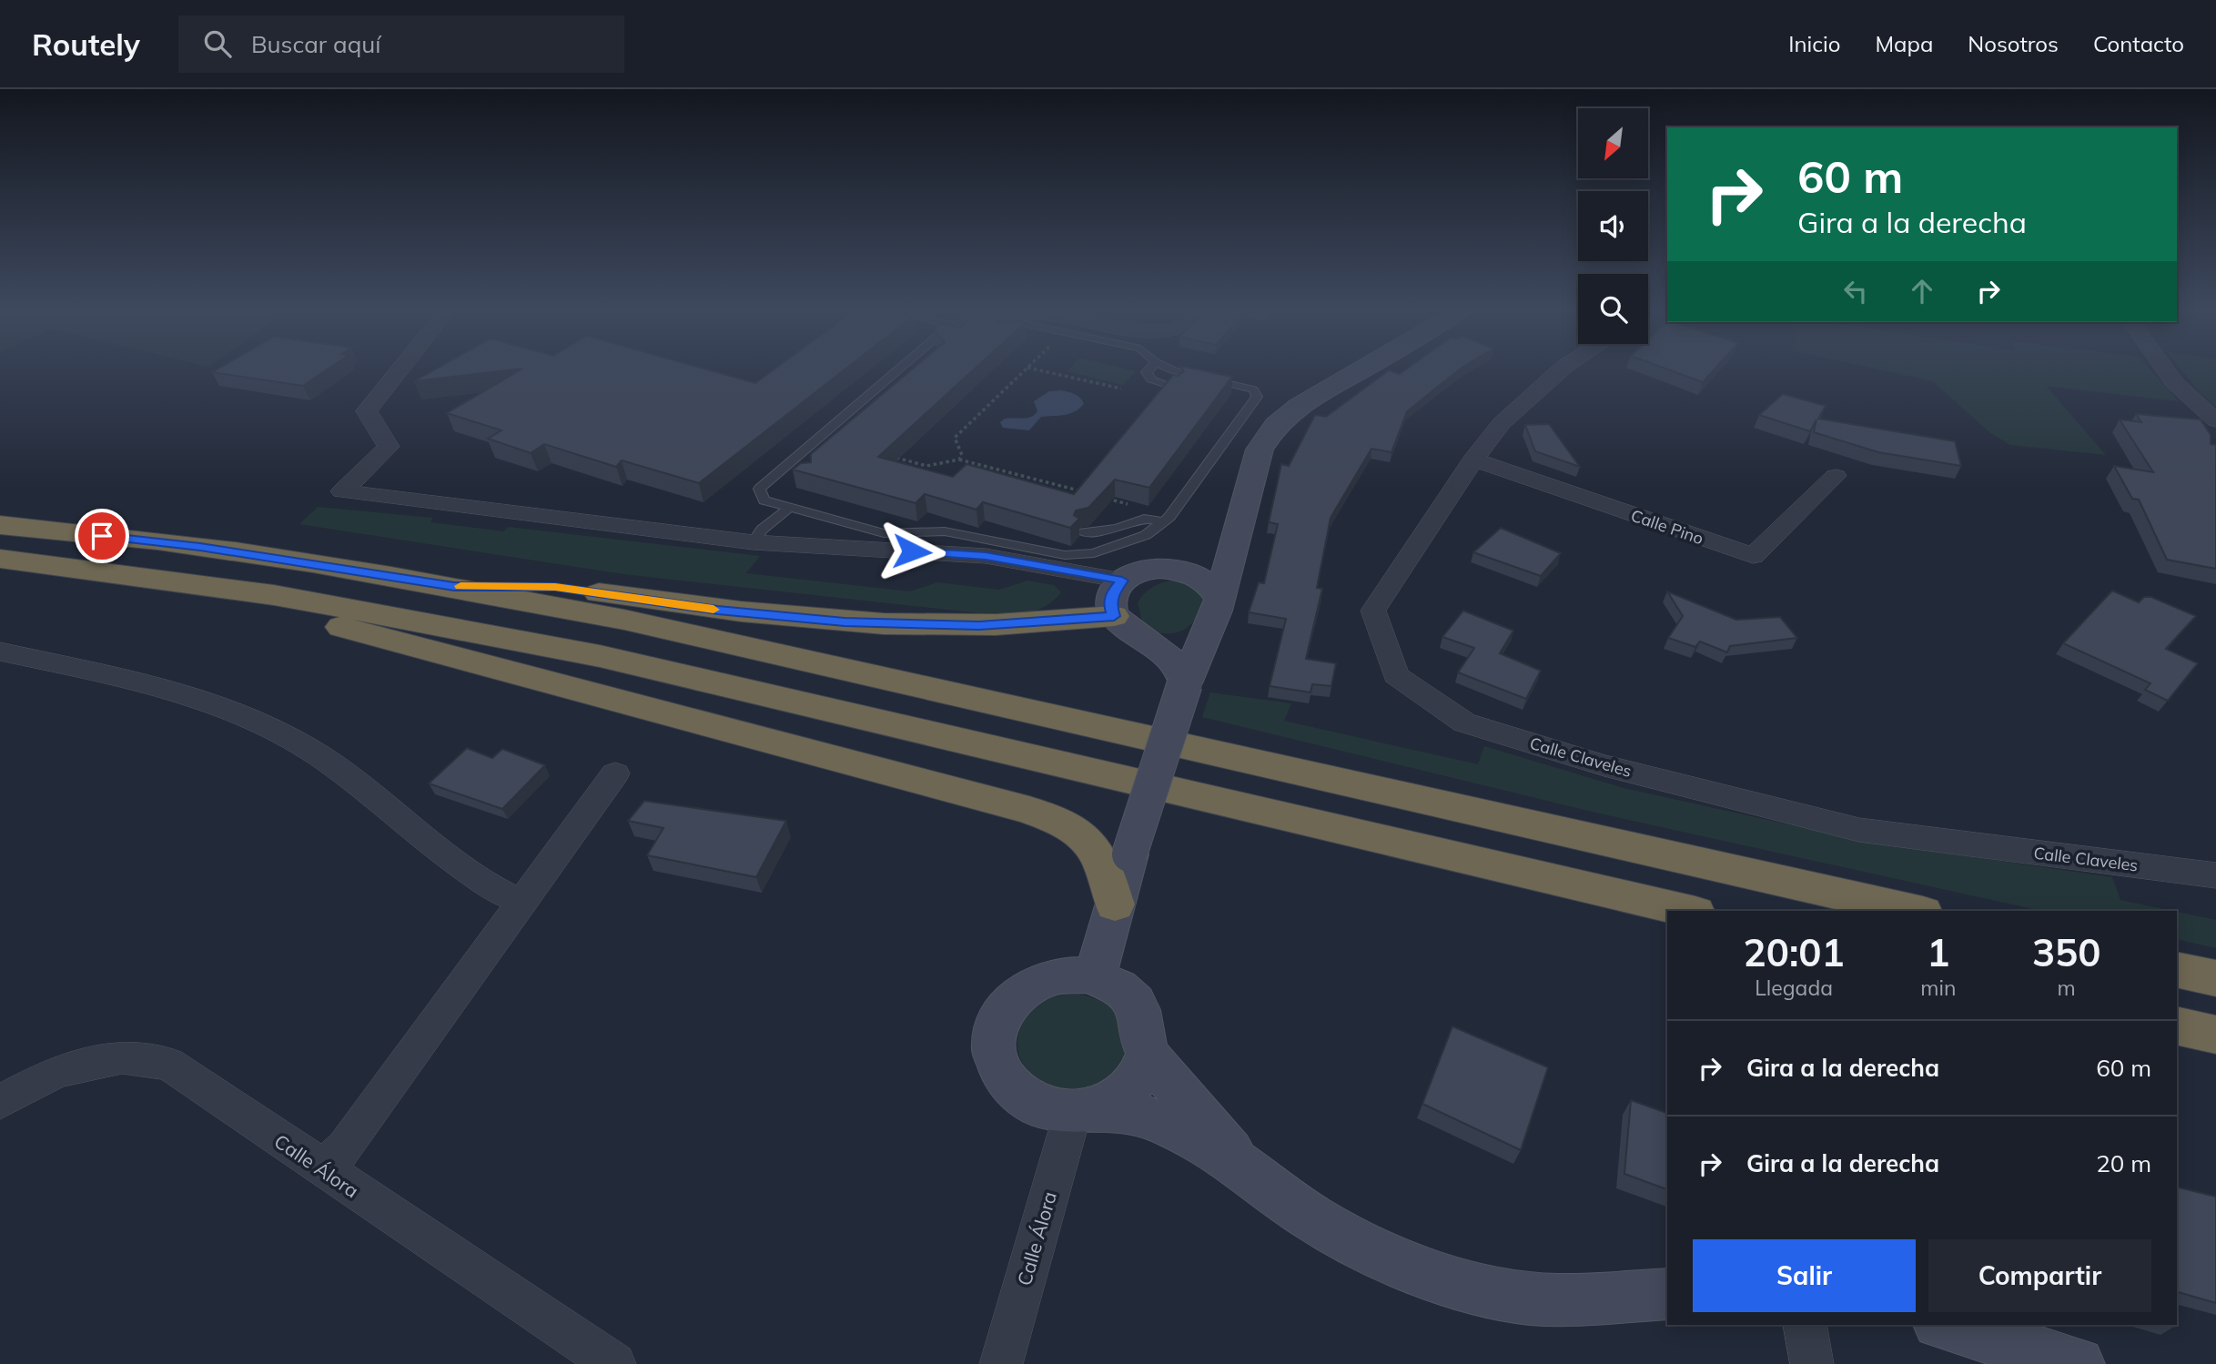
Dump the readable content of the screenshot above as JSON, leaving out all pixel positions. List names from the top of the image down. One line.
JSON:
{"streets":{"street":["Calle Pino","Calle Claveles","Calle Álora"]},"crossings":[["Calle Pino","Calle Claveles"]],"north":"bottom left","page":{"header":"Routely","search":"Buscar aquí","nav":["Inicio","Mapa","Nosotros","Contacto"],"turn":["60 m","Gira a la derecha"],"eta":["20:01","Llegada","1","min","350","m"],"list":[{"name":"Gira a la derecha","value":"60 m"},{"name":"Gira a la derecha","value":"20 m"}],"buttons":["Salir","Compartir"]}}
